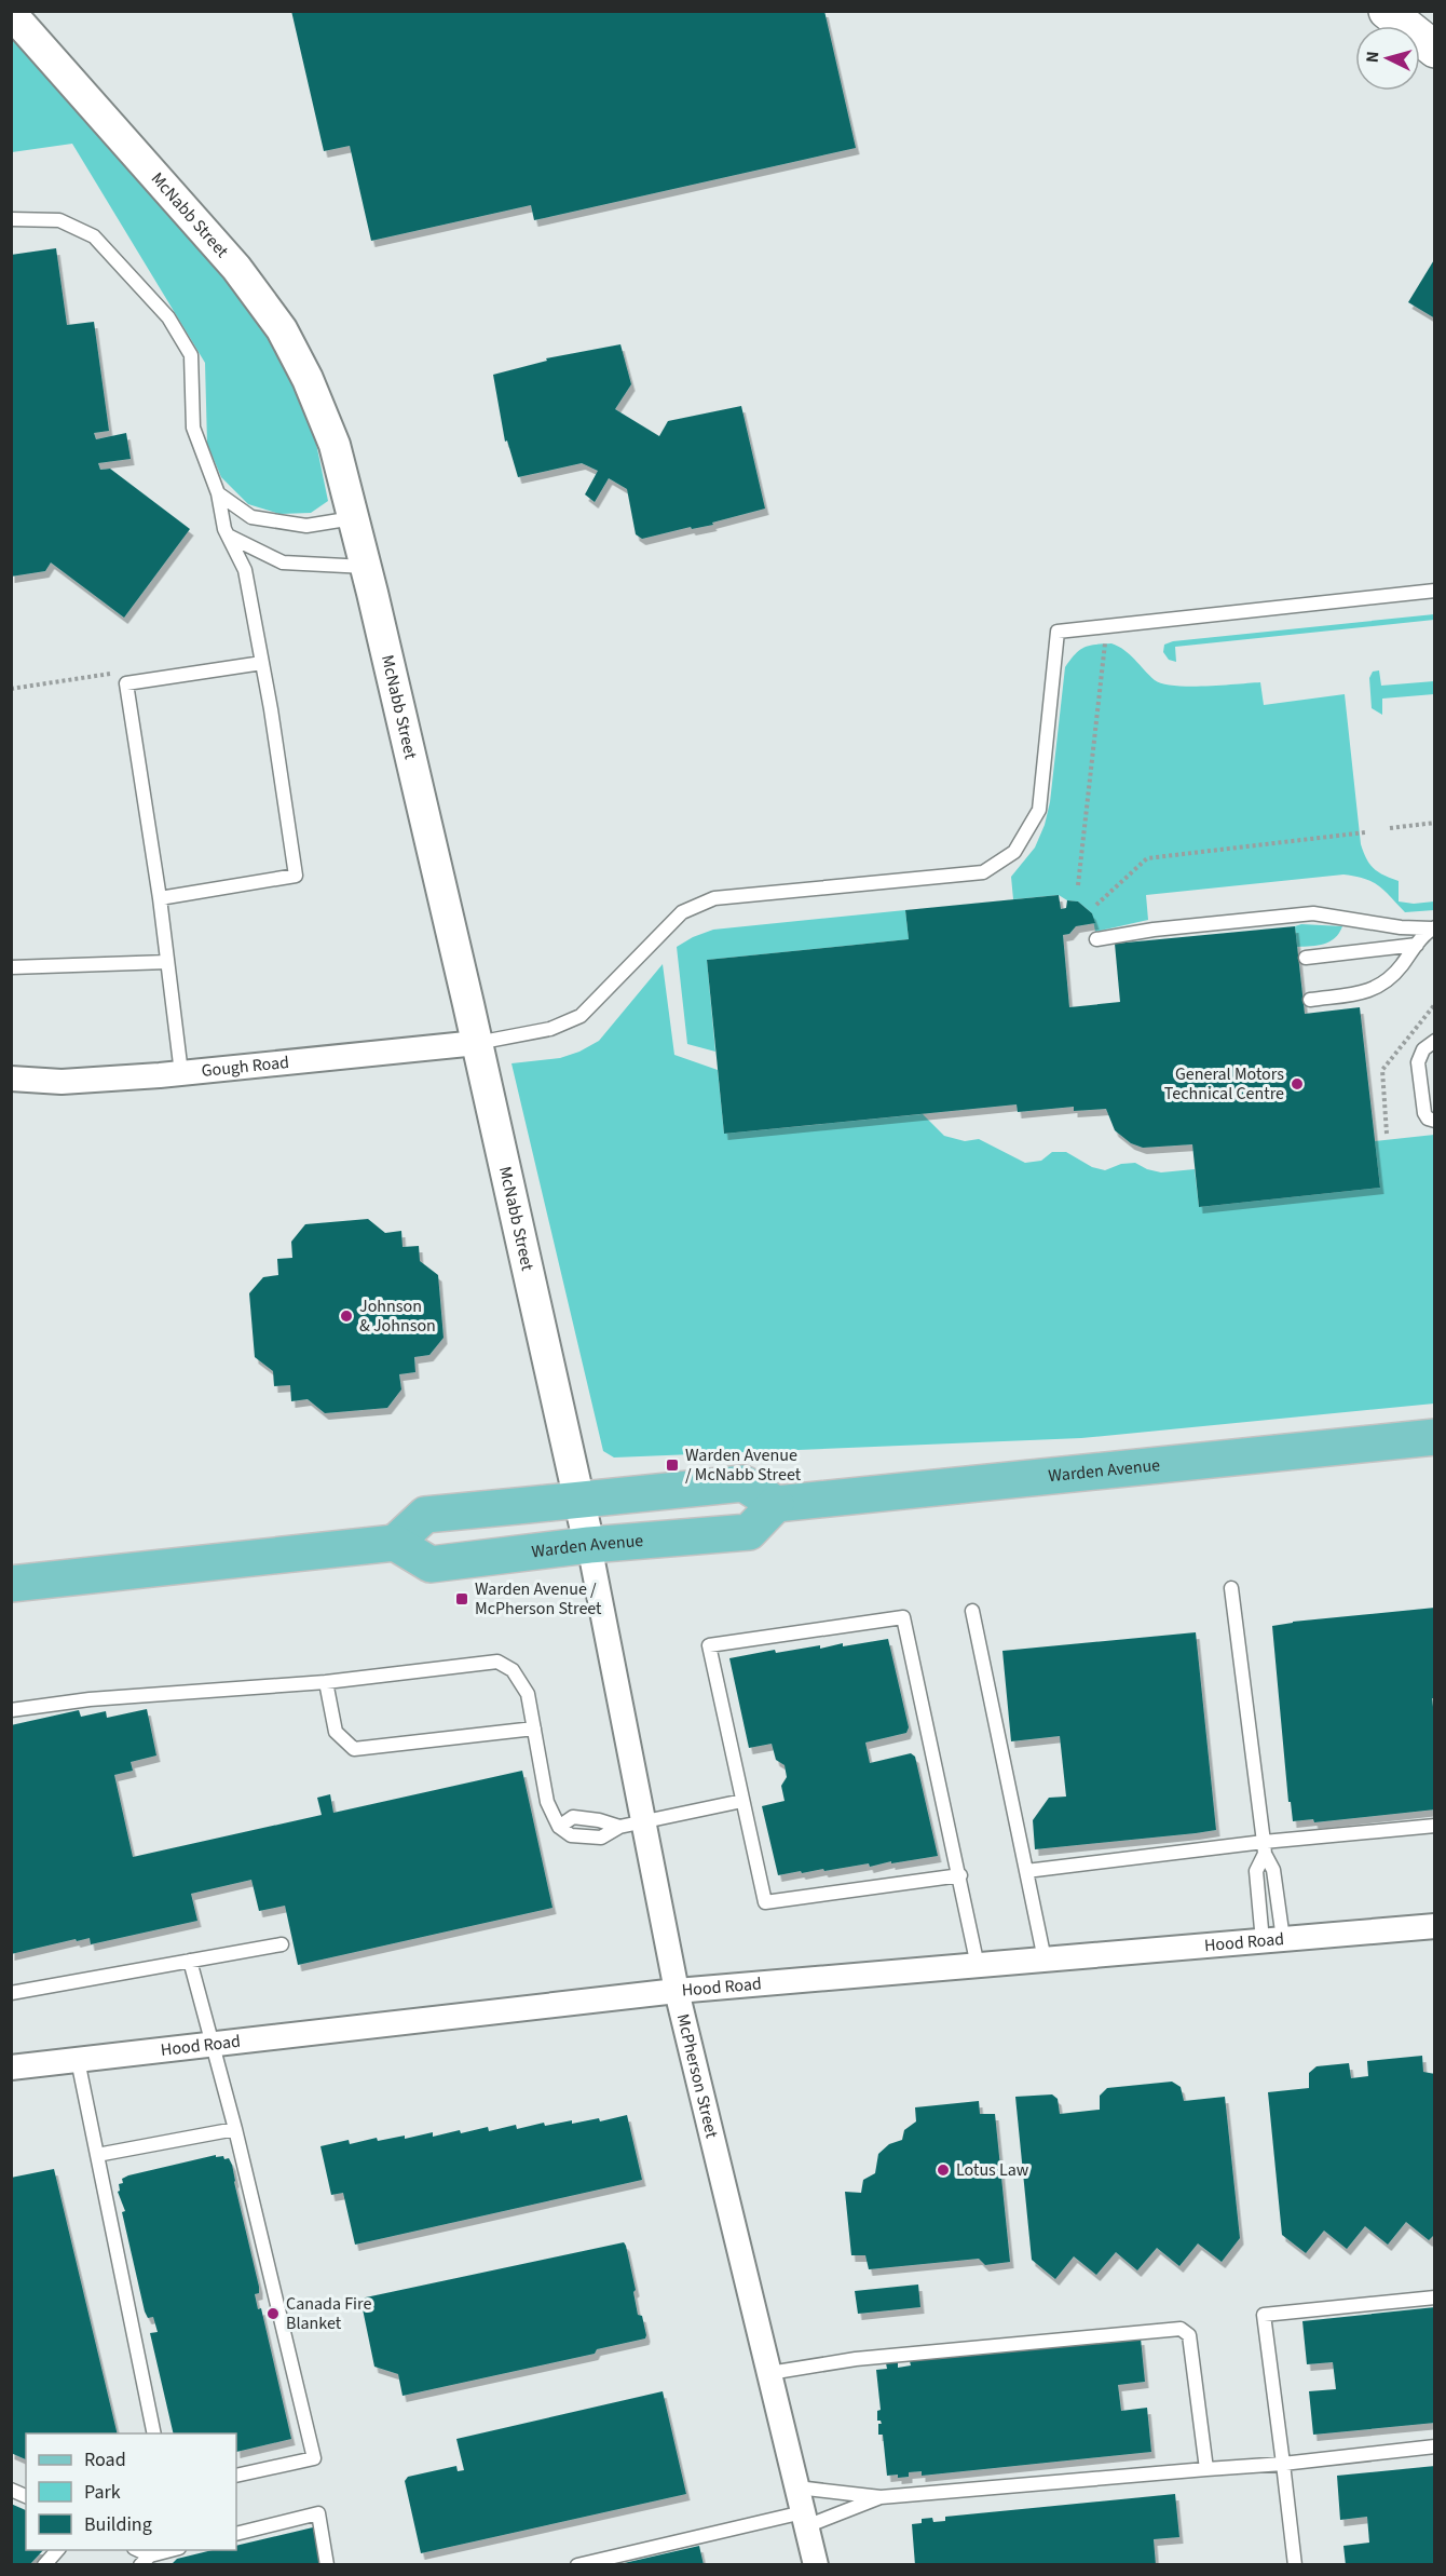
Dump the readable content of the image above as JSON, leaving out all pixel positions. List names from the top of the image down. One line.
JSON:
{"streets":{"main road":["Warden Avenue"],"street":["McNabb Street","Gough Road","Hood Road","McPherson Street"]},"crossings":[["McNabb Street","Gough Road"],["McNabb Street","Warden Avenue"],["McNabb Street","McPherson Street"],["Warden Avenue","McPherson Street"],["Hood Road","McPherson Street"]],"places":{"other":["General Motors Technical Centre","Johnson & Johnson","Lotus Law","Canada Fire Blanket"],"transit":["Warden Avenue / McNabb Street","Warden Avenue / McPherson Street"]},"legend":["Road","Park","Building"],"north":"left"}
